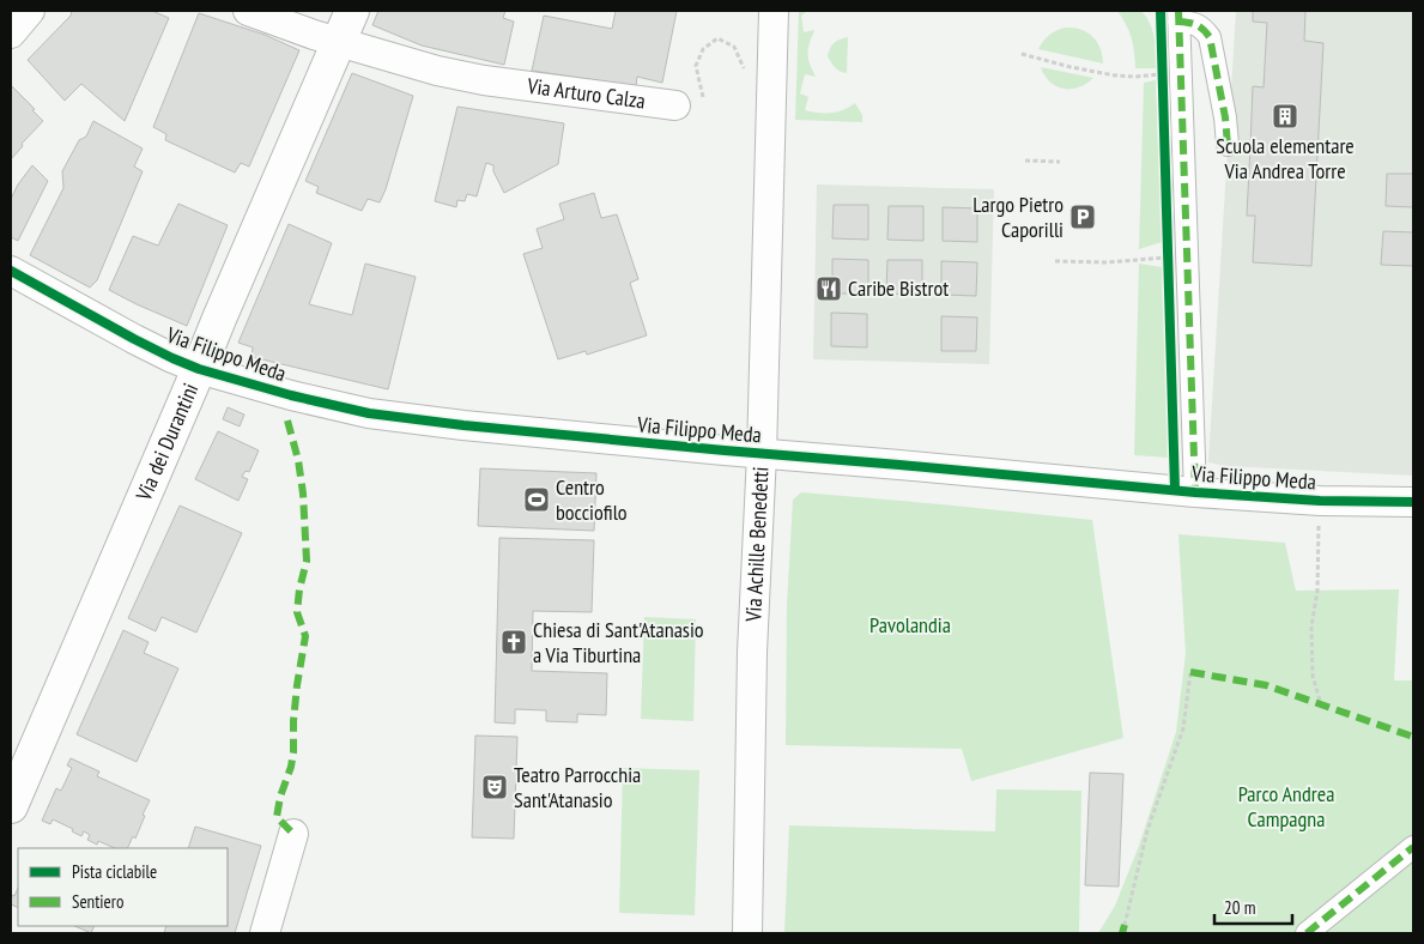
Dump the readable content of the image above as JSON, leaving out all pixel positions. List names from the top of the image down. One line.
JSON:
{"streets":{"street":["Via Arturo Calza","Via Filippo Meda","Via dei Durantini","Via Achille Benedetti"]},"crossings":[["Via Arturo Calza","Via dei Durantini"],["Via Filippo Meda","Via dei Durantini"],["Via Filippo Meda","Via Achille Benedetti"]],"parks":["Pavolandia","Parco Andrea Campagna"],"places":{"building":["Scuola elementare Via Andrea Torre"],"parking":["Largo Pietro Caporilli"],"restaurant":["Caribe Bistrot"],"sports":["Centro bocciofilo"],"church":["Chiesa di Sant'Atanasio a Via Tiburtina"],"theatre":["Teatro Parrocchia Sant'Atanasio"]},"legend":["Pista ciclabile","Sentiero"],"scale_bar":"20 m"}
